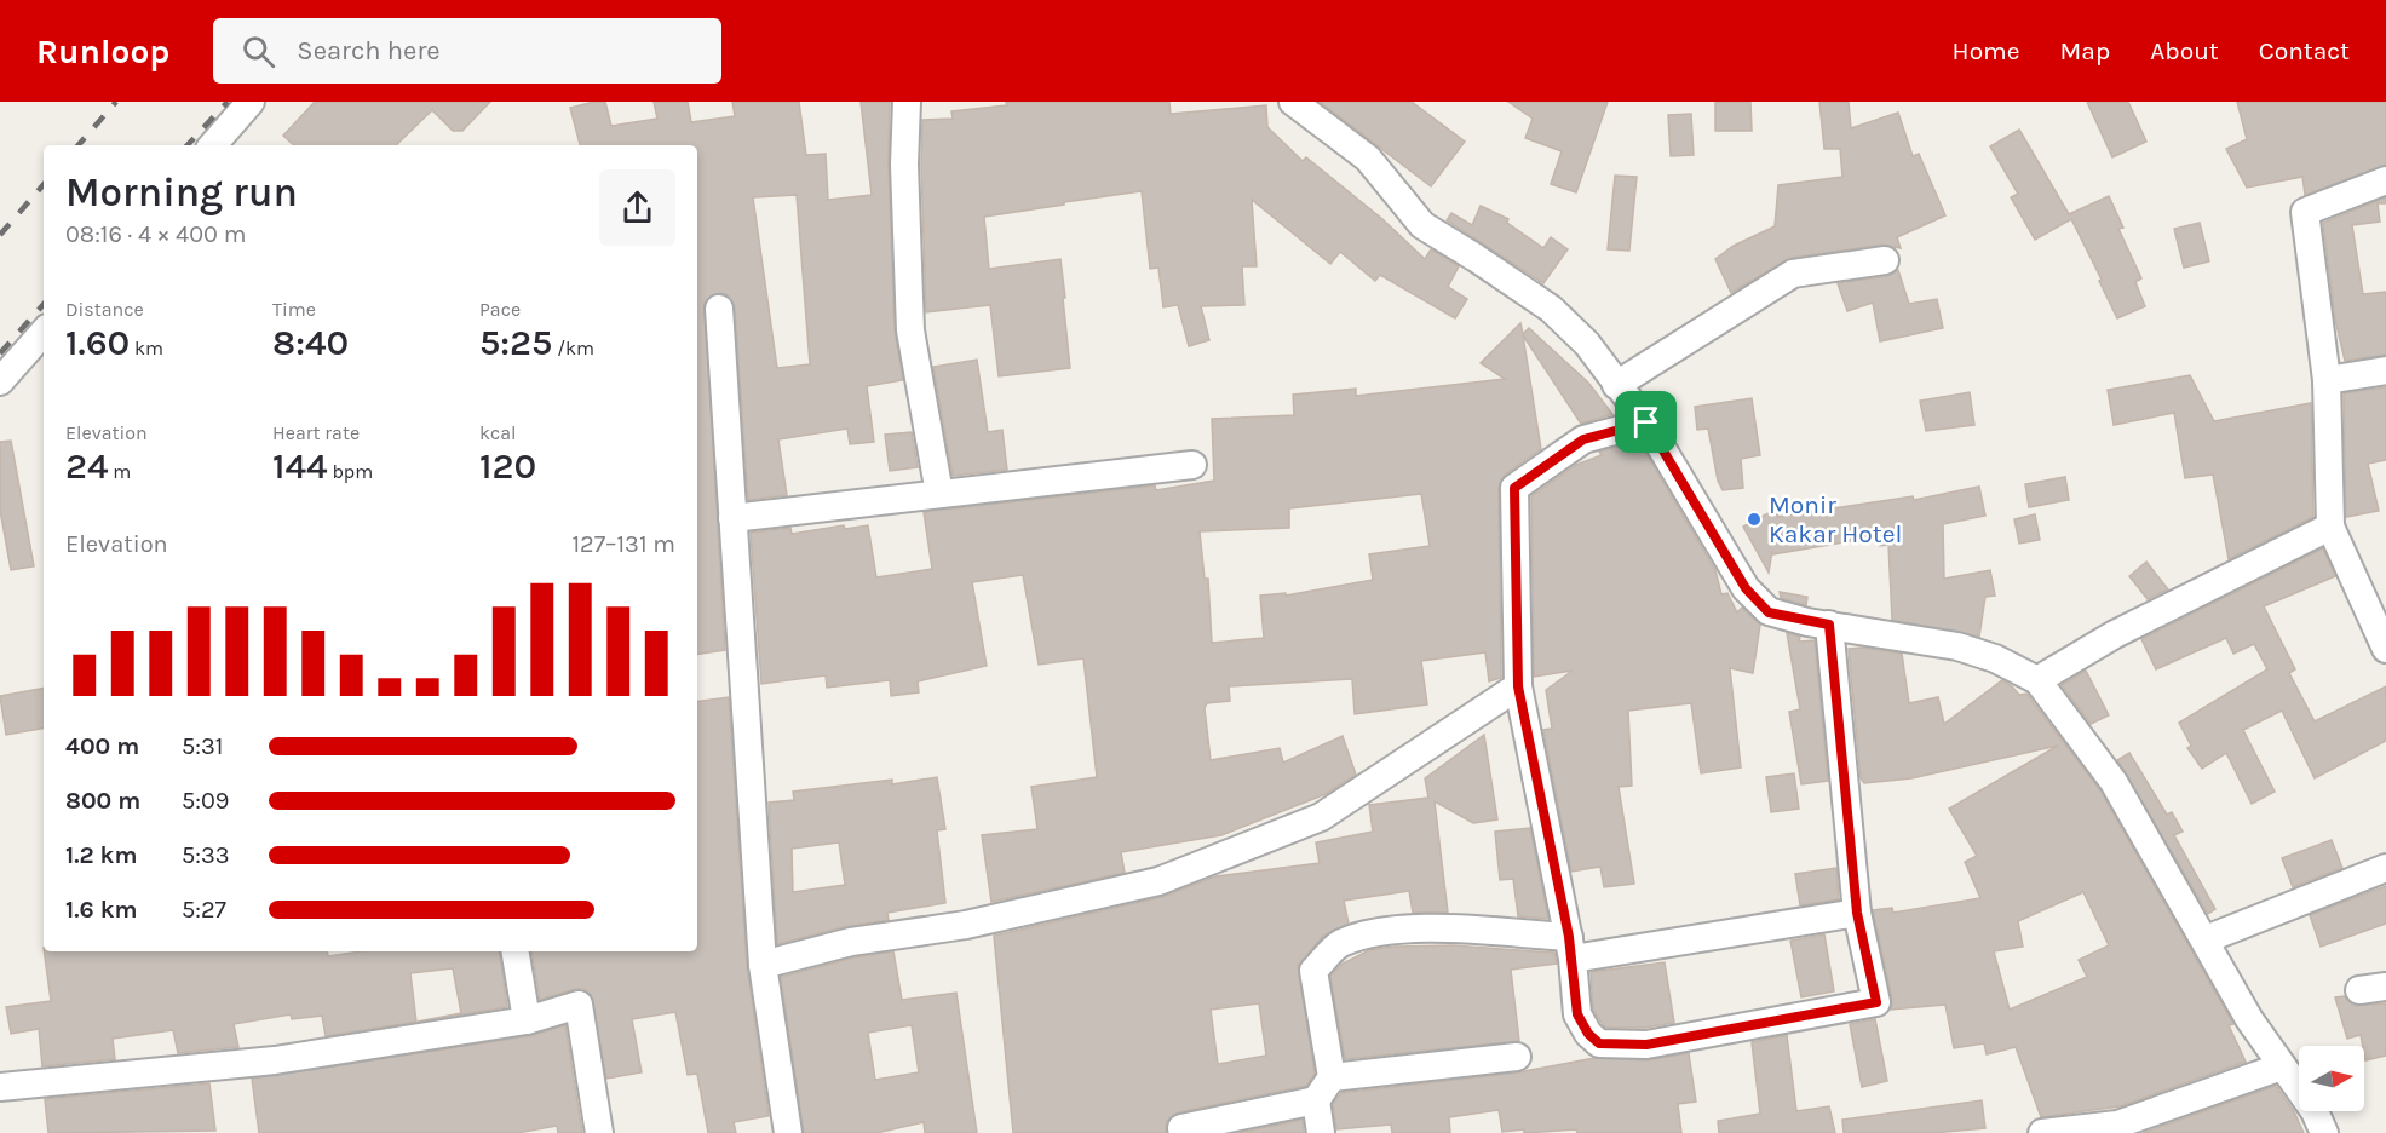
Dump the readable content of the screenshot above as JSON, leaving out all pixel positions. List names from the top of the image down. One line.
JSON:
{"places":["Monir Kakar Hotel"],"north":"right","page":{"header":"Runloop","search":"Search here","nav":["Home","Map","About","Contact"],"heading":["Morning run","08:16 · 4 × 400 m"],"stats":[["Distance","1.60 km"],["Time","8:40"],["Pace","5:25 /km"],["Elevation","24 m"],["Heart rate","144 bpm"],["kcal","120"]],"chart":["Elevation","127–131 m"],"list":[{"name":"400 m","note":"5:31"},{"name":"800 m","note":"5:09"},{"name":"1.2 km","note":"5:33"},{"name":"1.6 km","note":"5:27"}]}}
